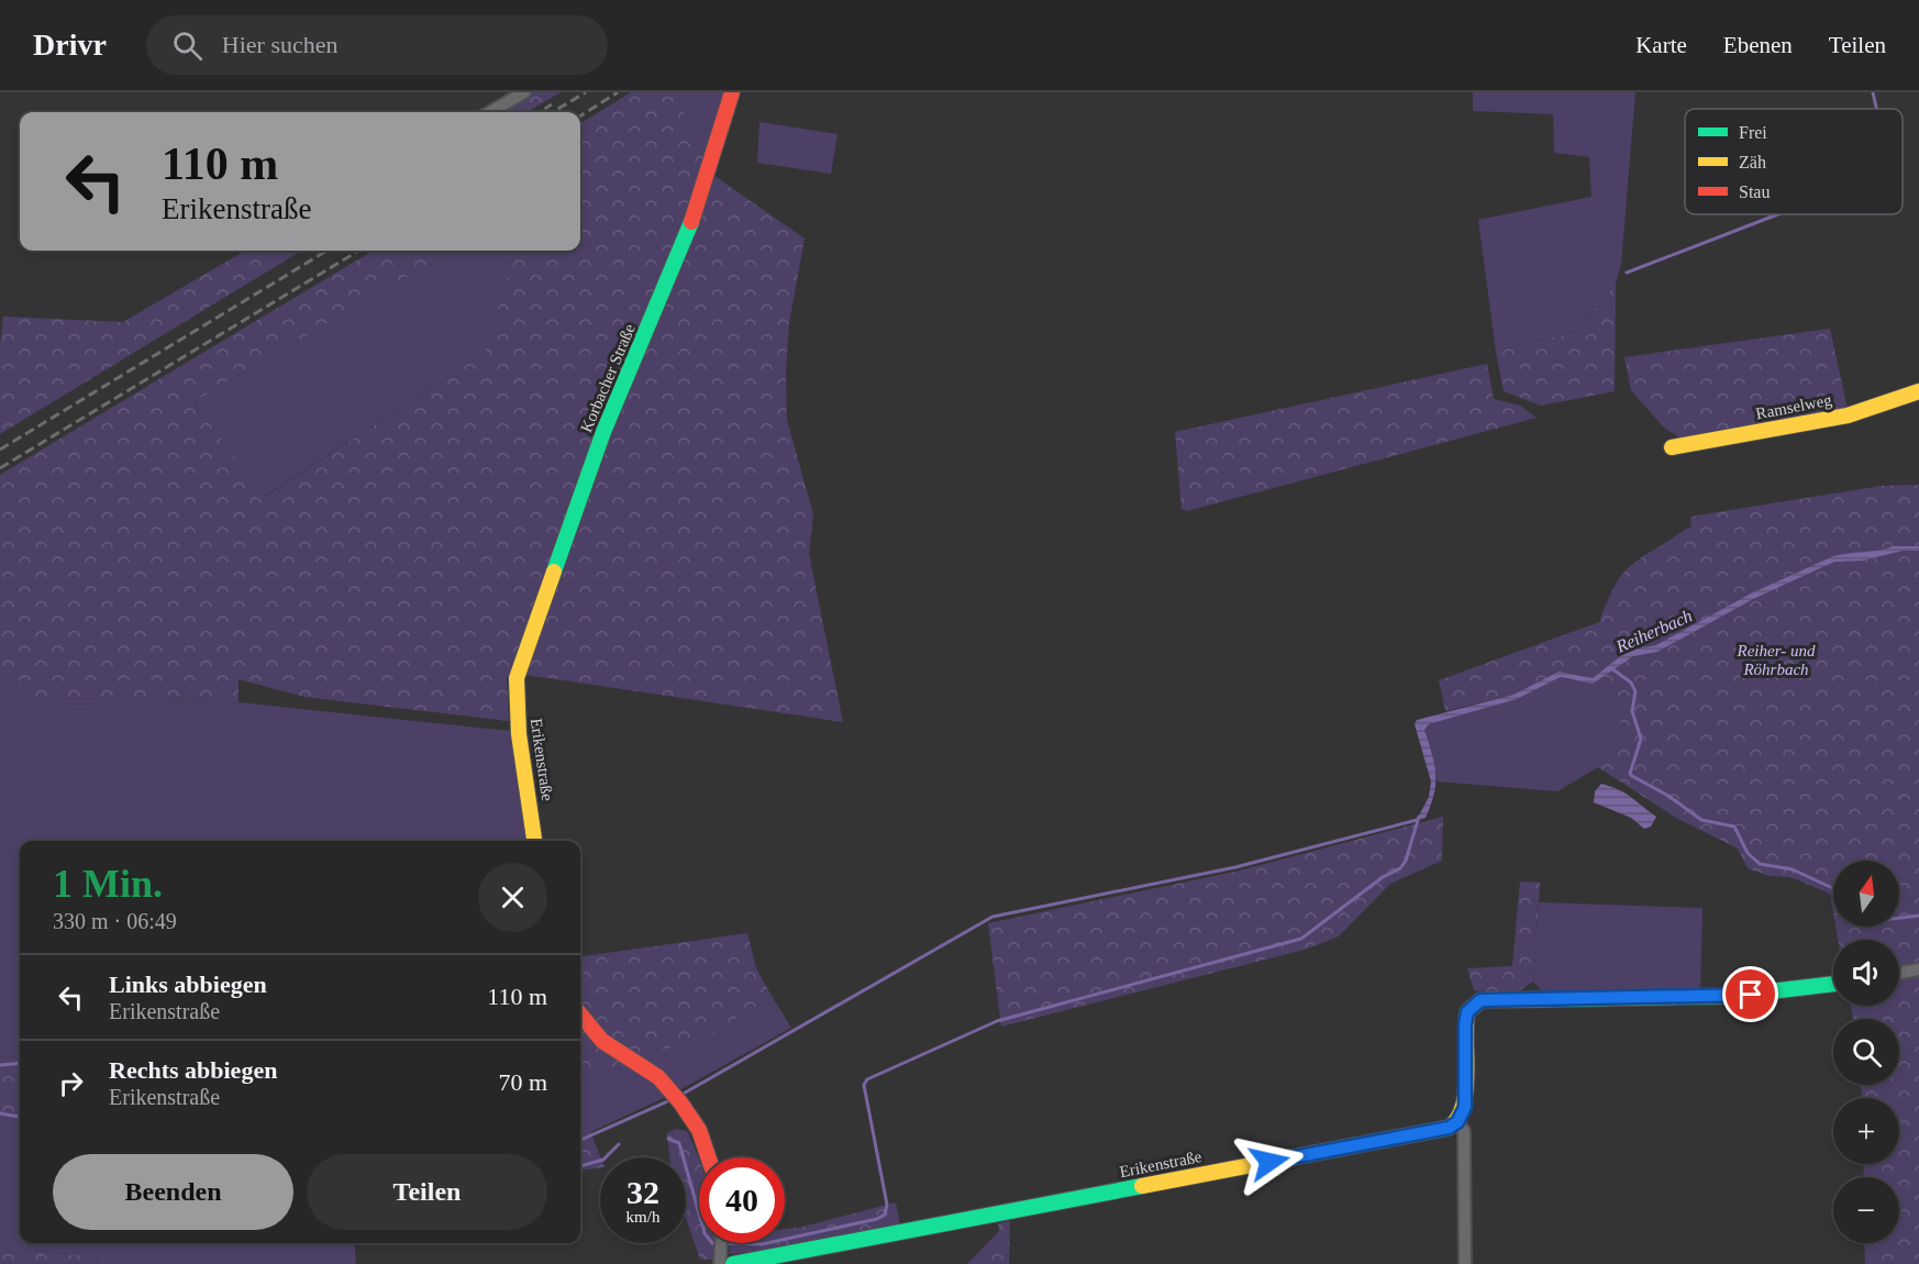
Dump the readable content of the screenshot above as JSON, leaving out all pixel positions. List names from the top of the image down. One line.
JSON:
{"streets":{"street":["Korbacher Straße","Ramselweg","Erikenstraße"]},"crossings":[["Korbacher Straße","Erikenstraße"]],"water":["Reiherbach"],"parks":["Reiher- und Röhrbach"],"legend":["Frei","Zäh","Stau"],"north":"top","page":{"header":"Drivr","search":"Hier suchen","nav":["Karte","Ebenen","Teilen"],"turn":["110 m","Erikenstraße"],"heading":["1 Min.","330 m · 06:49"],"map_buttons":["+","−"],"list":[{"name":"Links abbiegen","note":"Erikenstraße","value":"110 m"},{"name":"Rechts abbiegen","note":"Erikenstraße","value":"70 m"}],"buttons":["Beenden","Teilen"],"speed":"32 km/h","limit":"40"}}
